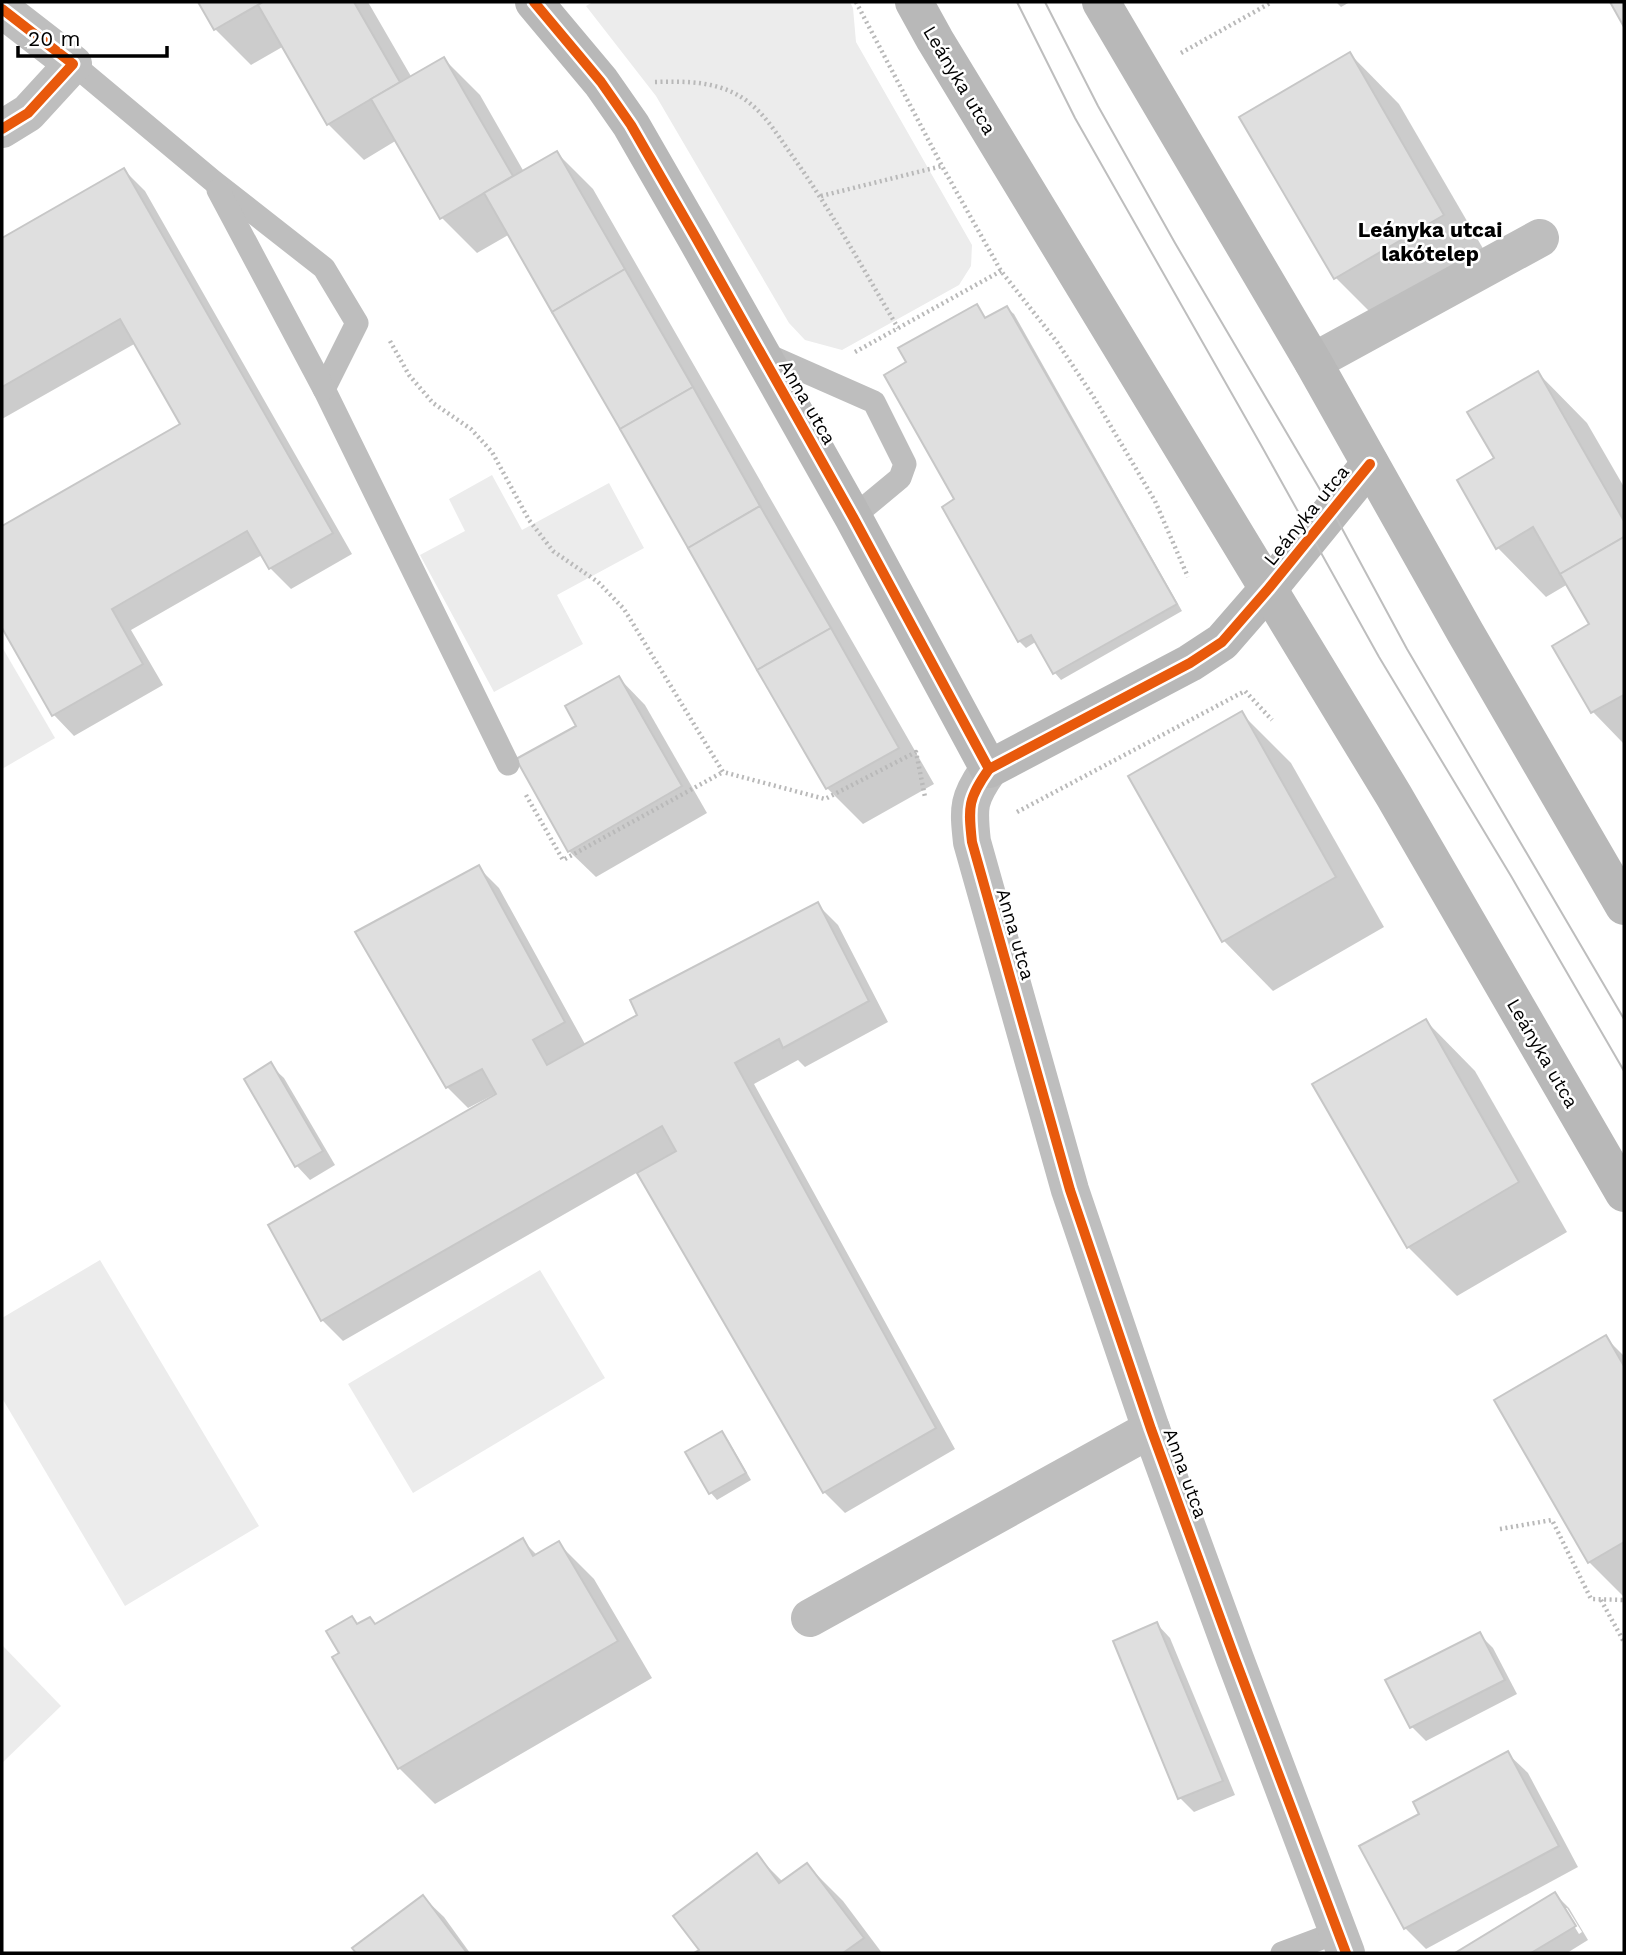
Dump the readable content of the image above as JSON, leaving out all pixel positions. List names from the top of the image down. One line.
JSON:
{"streets":{"main road":["Leányka utca","Anna utca"]},"districts":["Leányka utcai lakótelep"],"scale_bar":"20 m"}
